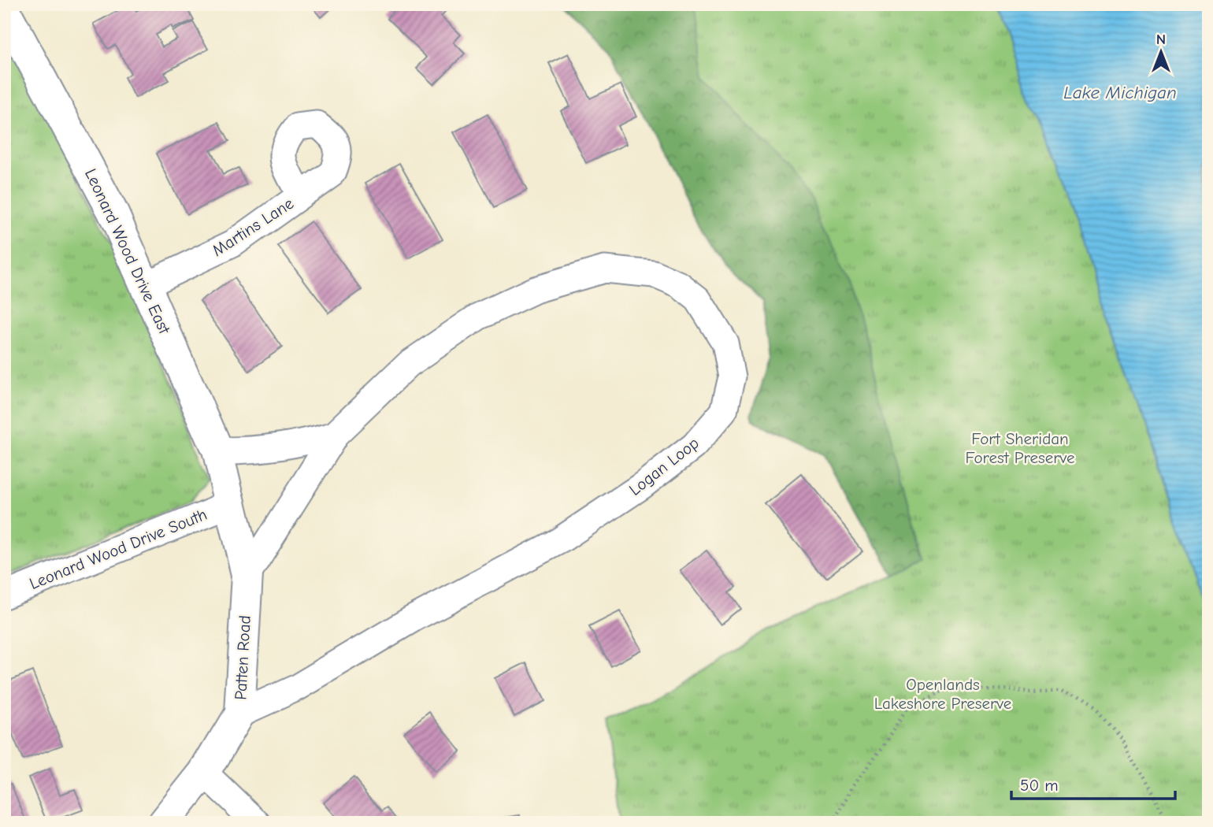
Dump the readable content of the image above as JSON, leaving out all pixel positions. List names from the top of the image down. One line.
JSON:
{"streets":{"street":["Martins Lane","Leonard Wood Drive East","Logan Loop","Leonard Wood Drive South","Patten Road"]},"crossings":[["Martins Lane","Leonard Wood Drive East"],["Leonard Wood Drive East","Logan Loop"],["Leonard Wood Drive East","Leonard Wood Drive South"],["Leonard Wood Drive East","Patten Road"],["Logan Loop","Patten Road"],["Leonard Wood Drive South","Patten Road"]],"water":["Lake Michigan"],"parks":["Fort Sheridan Forest Preserve","Openlands Lakeshore Preserve"],"scale_bar":"50 m","north":"top"}
